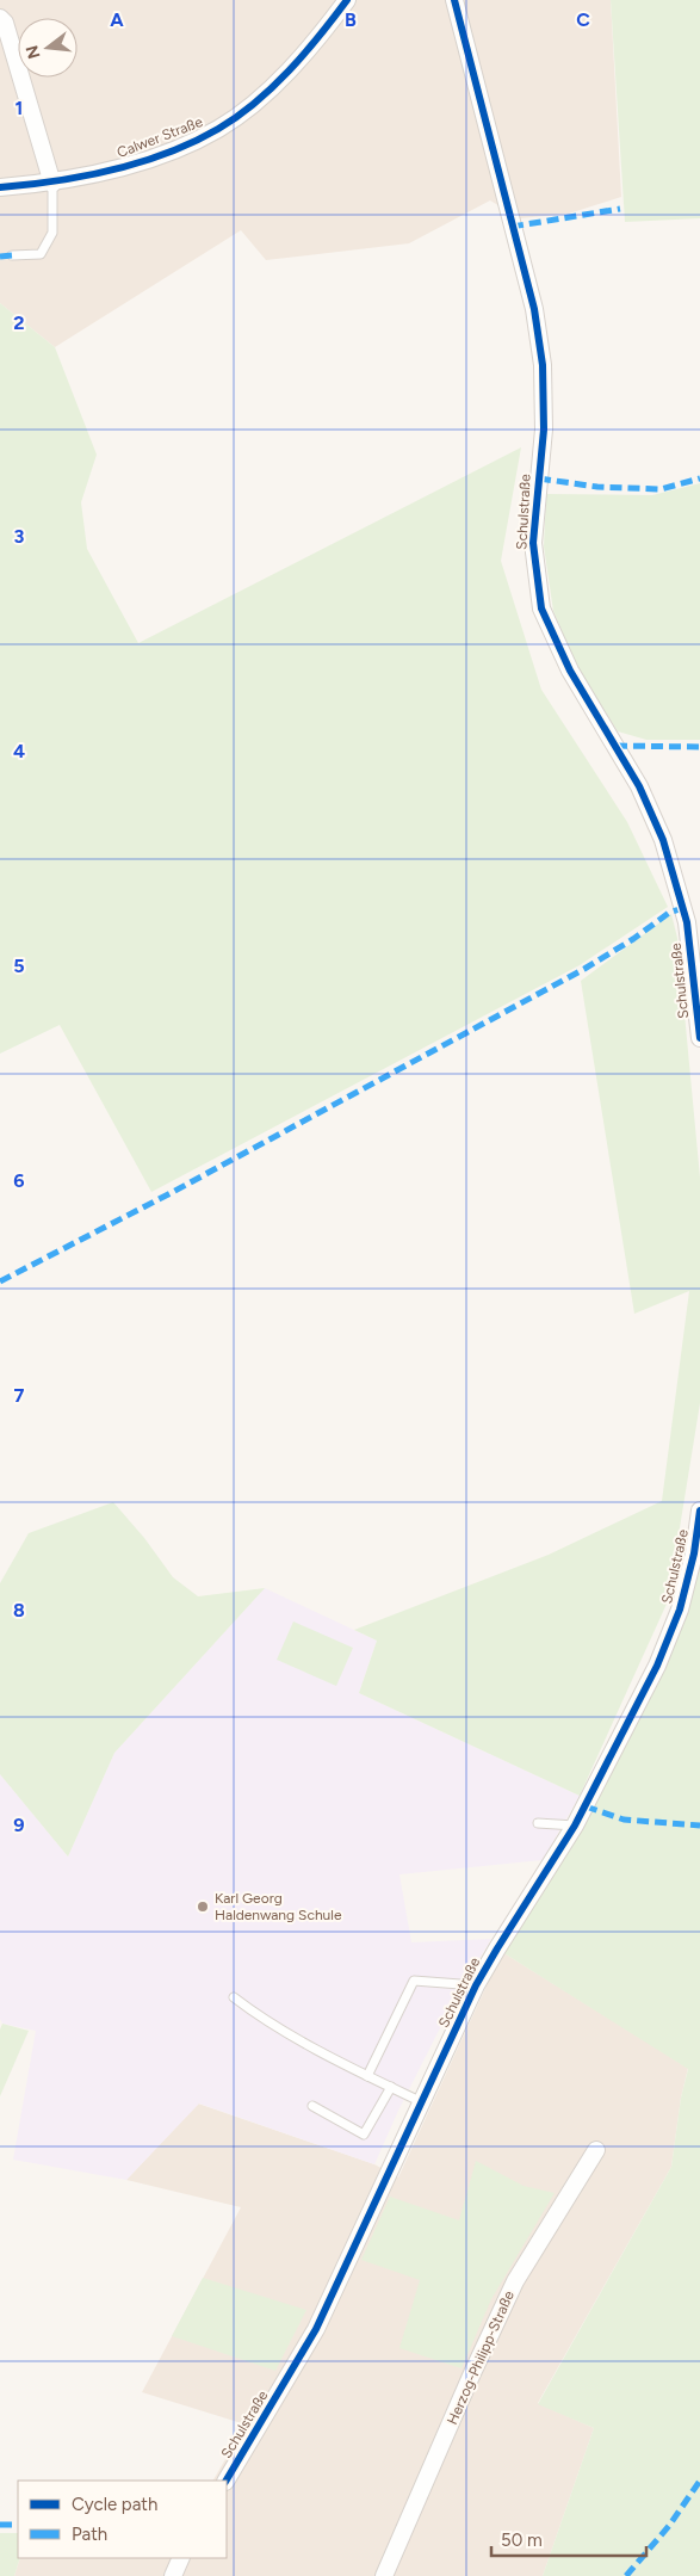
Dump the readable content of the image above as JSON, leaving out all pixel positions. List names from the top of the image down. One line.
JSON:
{"streets":{"street":["Calwer Straße","Schulstraße","Herzog-Philipp-Straße"]},"places":["Karl Georg Haldenwang Schule"],"legend":["Cycle path","Path"],"scale_bar":"50 m","north":"left","grid":{"columns":["A","B","C"],"rows":["1","2","3","4","5","6","7","8","9"]}}
